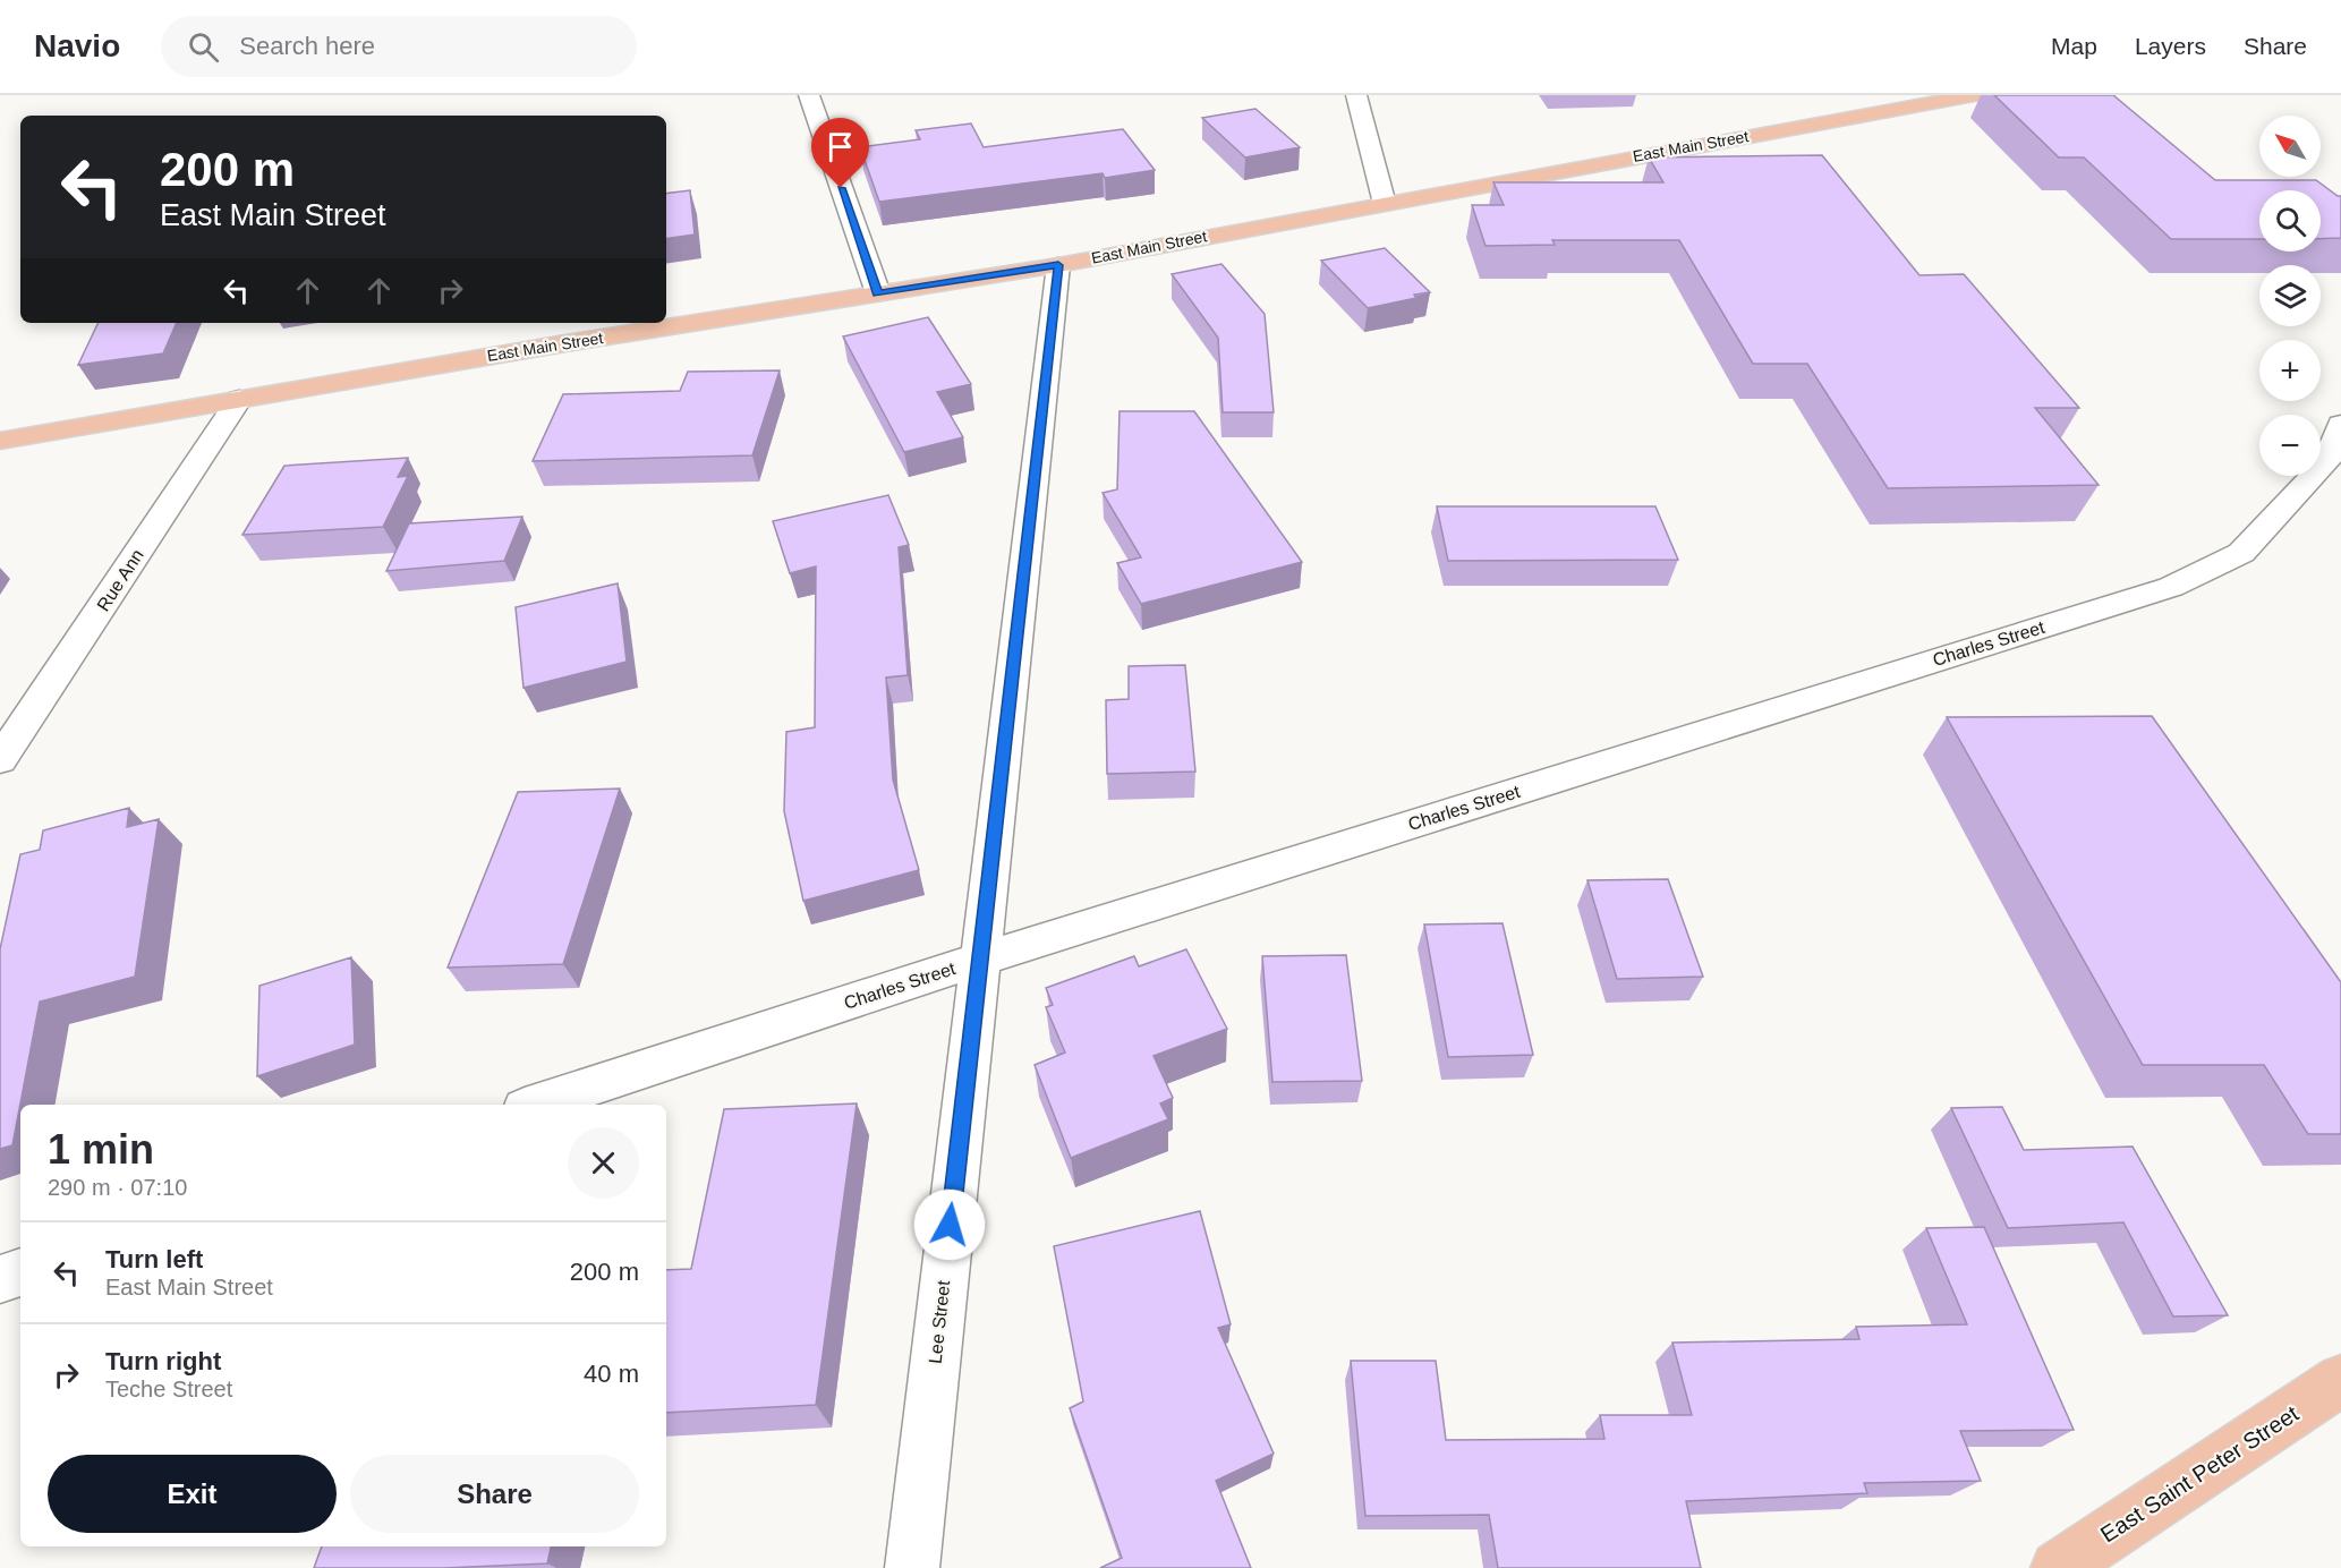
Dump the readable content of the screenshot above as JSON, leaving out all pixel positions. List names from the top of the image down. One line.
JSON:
{"streets":{"main road":["East Main Street","East Saint Peter Street"],"street":["Rue Ann","Charles Street","Lee Street"]},"crossings":[["East Main Street","Rue Ann"],["East Main Street","Lee Street"],["Charles Street","Lee Street"]],"north":"top left","page":{"header":"Navio","search":"Search here","nav":["Map","Layers","Share"],"map_buttons":["+","−"],"turn":["200 m","East Main Street"],"heading":["1 min","290 m · 07:10"],"list":[{"name":"Turn left","note":"East Main Street","value":"200 m"},{"name":"Turn right","note":"Teche Street","value":"40 m"}],"buttons":["Exit","Share"]}}
